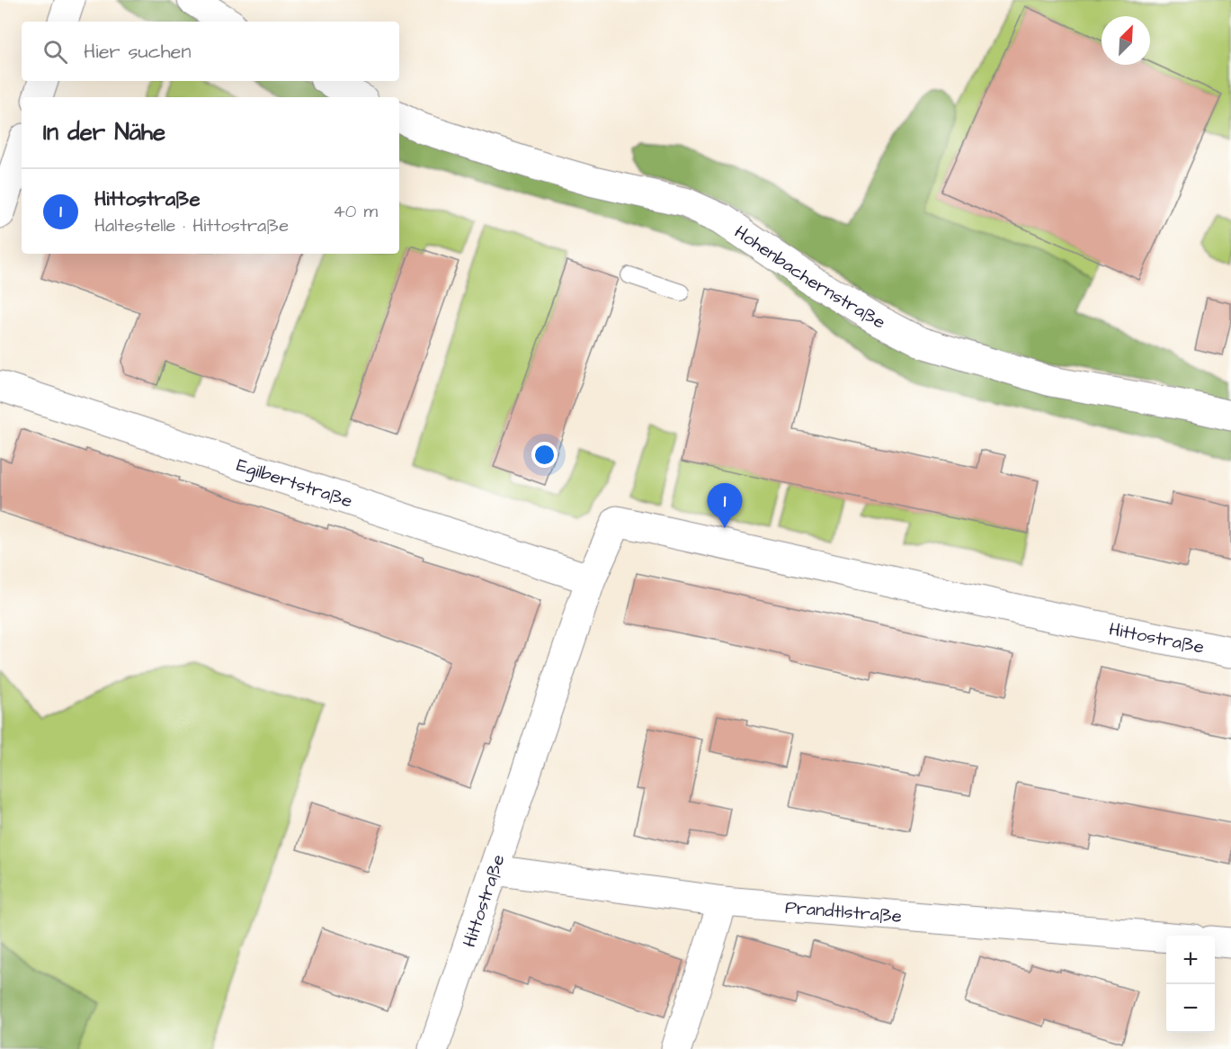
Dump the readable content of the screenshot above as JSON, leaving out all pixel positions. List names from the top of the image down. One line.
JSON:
{"streets":{"street":["Hohenbachernstraße","Egilbertstraße","Hittostraße","Prandtlstraße"]},"crossings":[["Egilbertstraße","Hittostraße"],["Hittostraße","Prandtlstraße"]],"north":"top right","page":{"search":"Hier suchen","heading":"In der Nähe","list":[{"mark":"1","name":"Hittostraße","note":"Haltestelle · Hittostraße","value":"40 m"}],"pins":"1","map_buttons":["+","−"]}}
